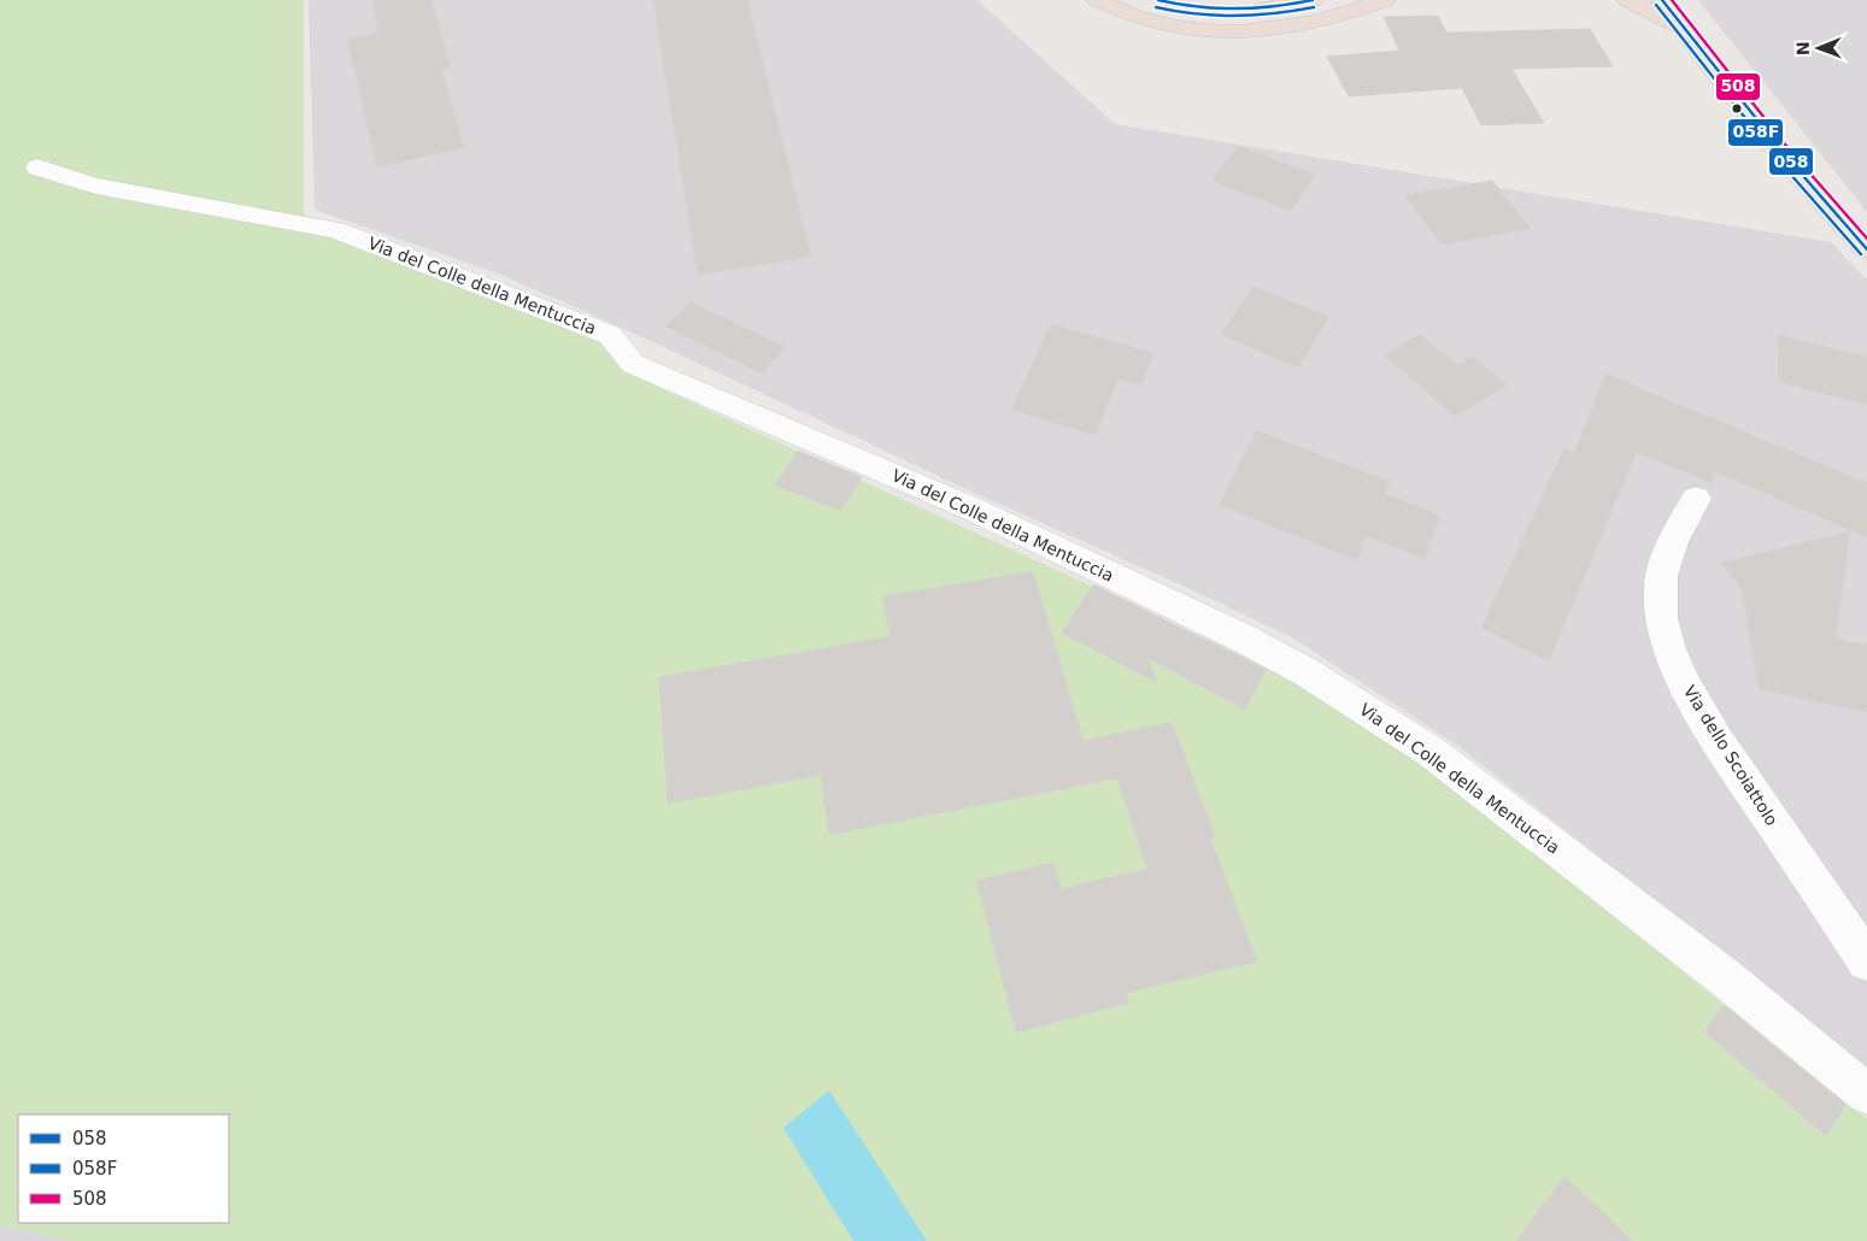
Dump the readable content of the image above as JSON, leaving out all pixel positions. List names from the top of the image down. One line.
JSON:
{"streets":{"street":["Via del Colle della Mentuccia","Via dello Scoiattolo"]},"lines":["transit line 058","transit line 508","transit line 058F"],"legend":["058","058F","508"],"north":"left"}
